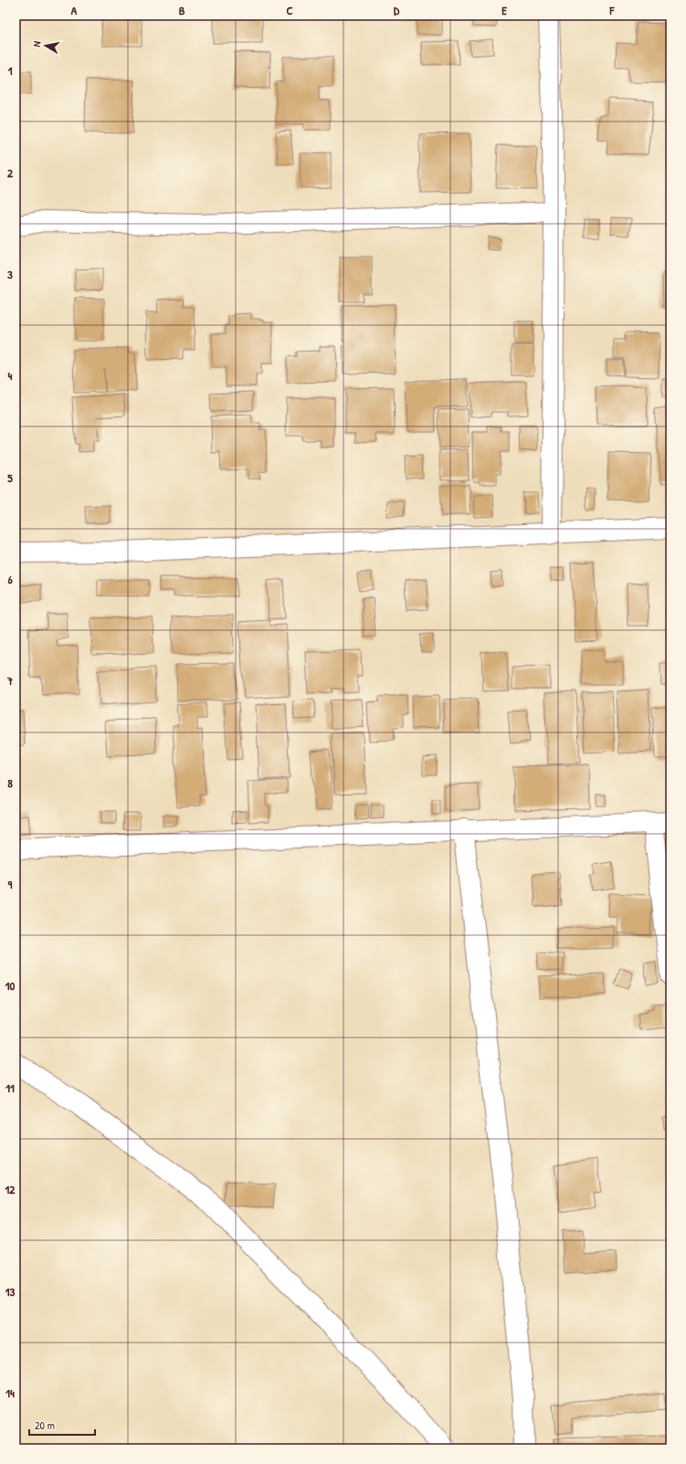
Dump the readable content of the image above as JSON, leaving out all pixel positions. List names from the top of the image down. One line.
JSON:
{"scale_bar":"20 m","north":"left","grid":{"columns":["A","B","C","D","E","F"],"rows":["1","2","3","4","5","6","7","8","9","10","11","12","13","14"]}}
